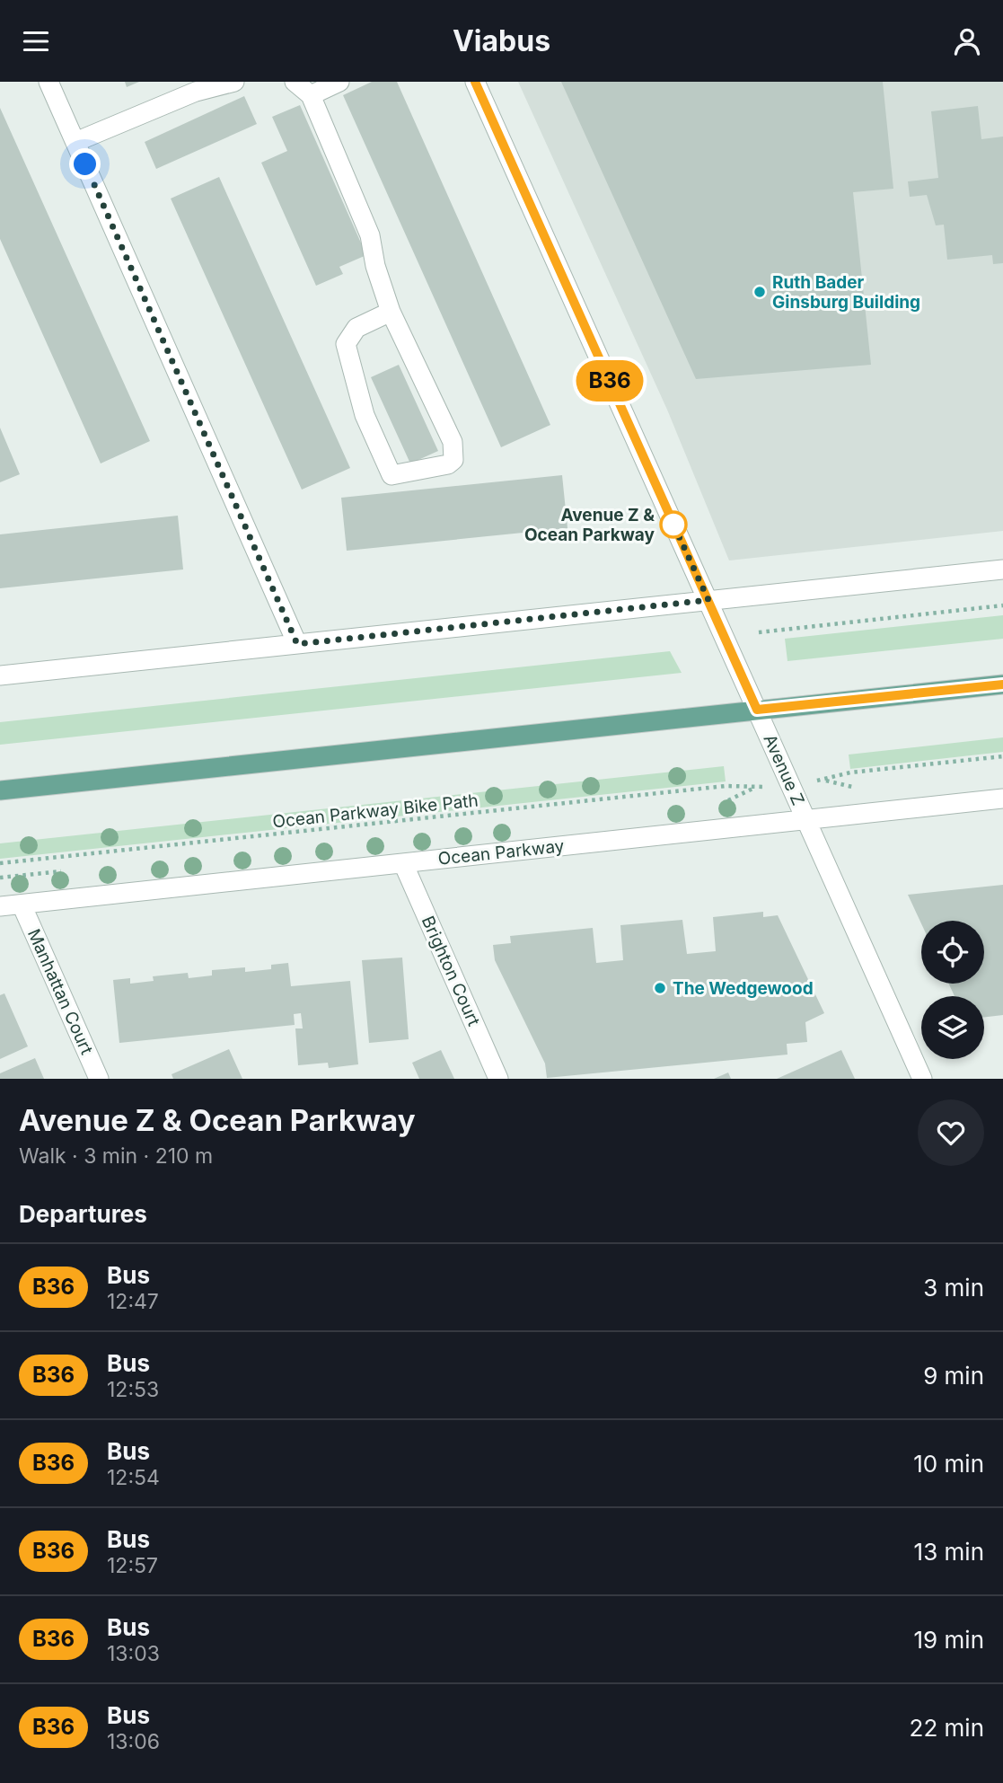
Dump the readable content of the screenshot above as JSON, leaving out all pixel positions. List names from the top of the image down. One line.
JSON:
{"streets":{"street":["Avenue Z","Ocean Parkway","Brighton Court","Manhattan Court"],"path":["Ocean Parkway Bike Path"]},"crossings":[["Avenue Z","Ocean Parkway"],["Ocean Parkway","Brighton Court"],["Ocean Parkway","Manhattan Court"]],"places":["Ruth Bader Ginsburg Building","Avenue Z & Ocean Parkway","The Wedgewood"],"lines":["bus line B36"],"page":{"header":"Viabus","on_map":"B36","heading":[["Avenue Z & Ocean Parkway","Walk · 3 min · 210 m"],"Departures"],"list":[{"mark":"B36","name":"Bus","note":"12:47","value":"3 min"},{"mark":"B36","name":"Bus","note":"12:53","value":"9 min"},{"mark":"B36","name":"Bus","note":"12:54","value":"10 min"},{"mark":"B36","name":"Bus","note":"12:57","value":"13 min"},{"mark":"B36","name":"Bus","note":"13:03","value":"19 min"},{"mark":"B36","name":"Bus","note":"13:06","value":"22 min"}]}}
